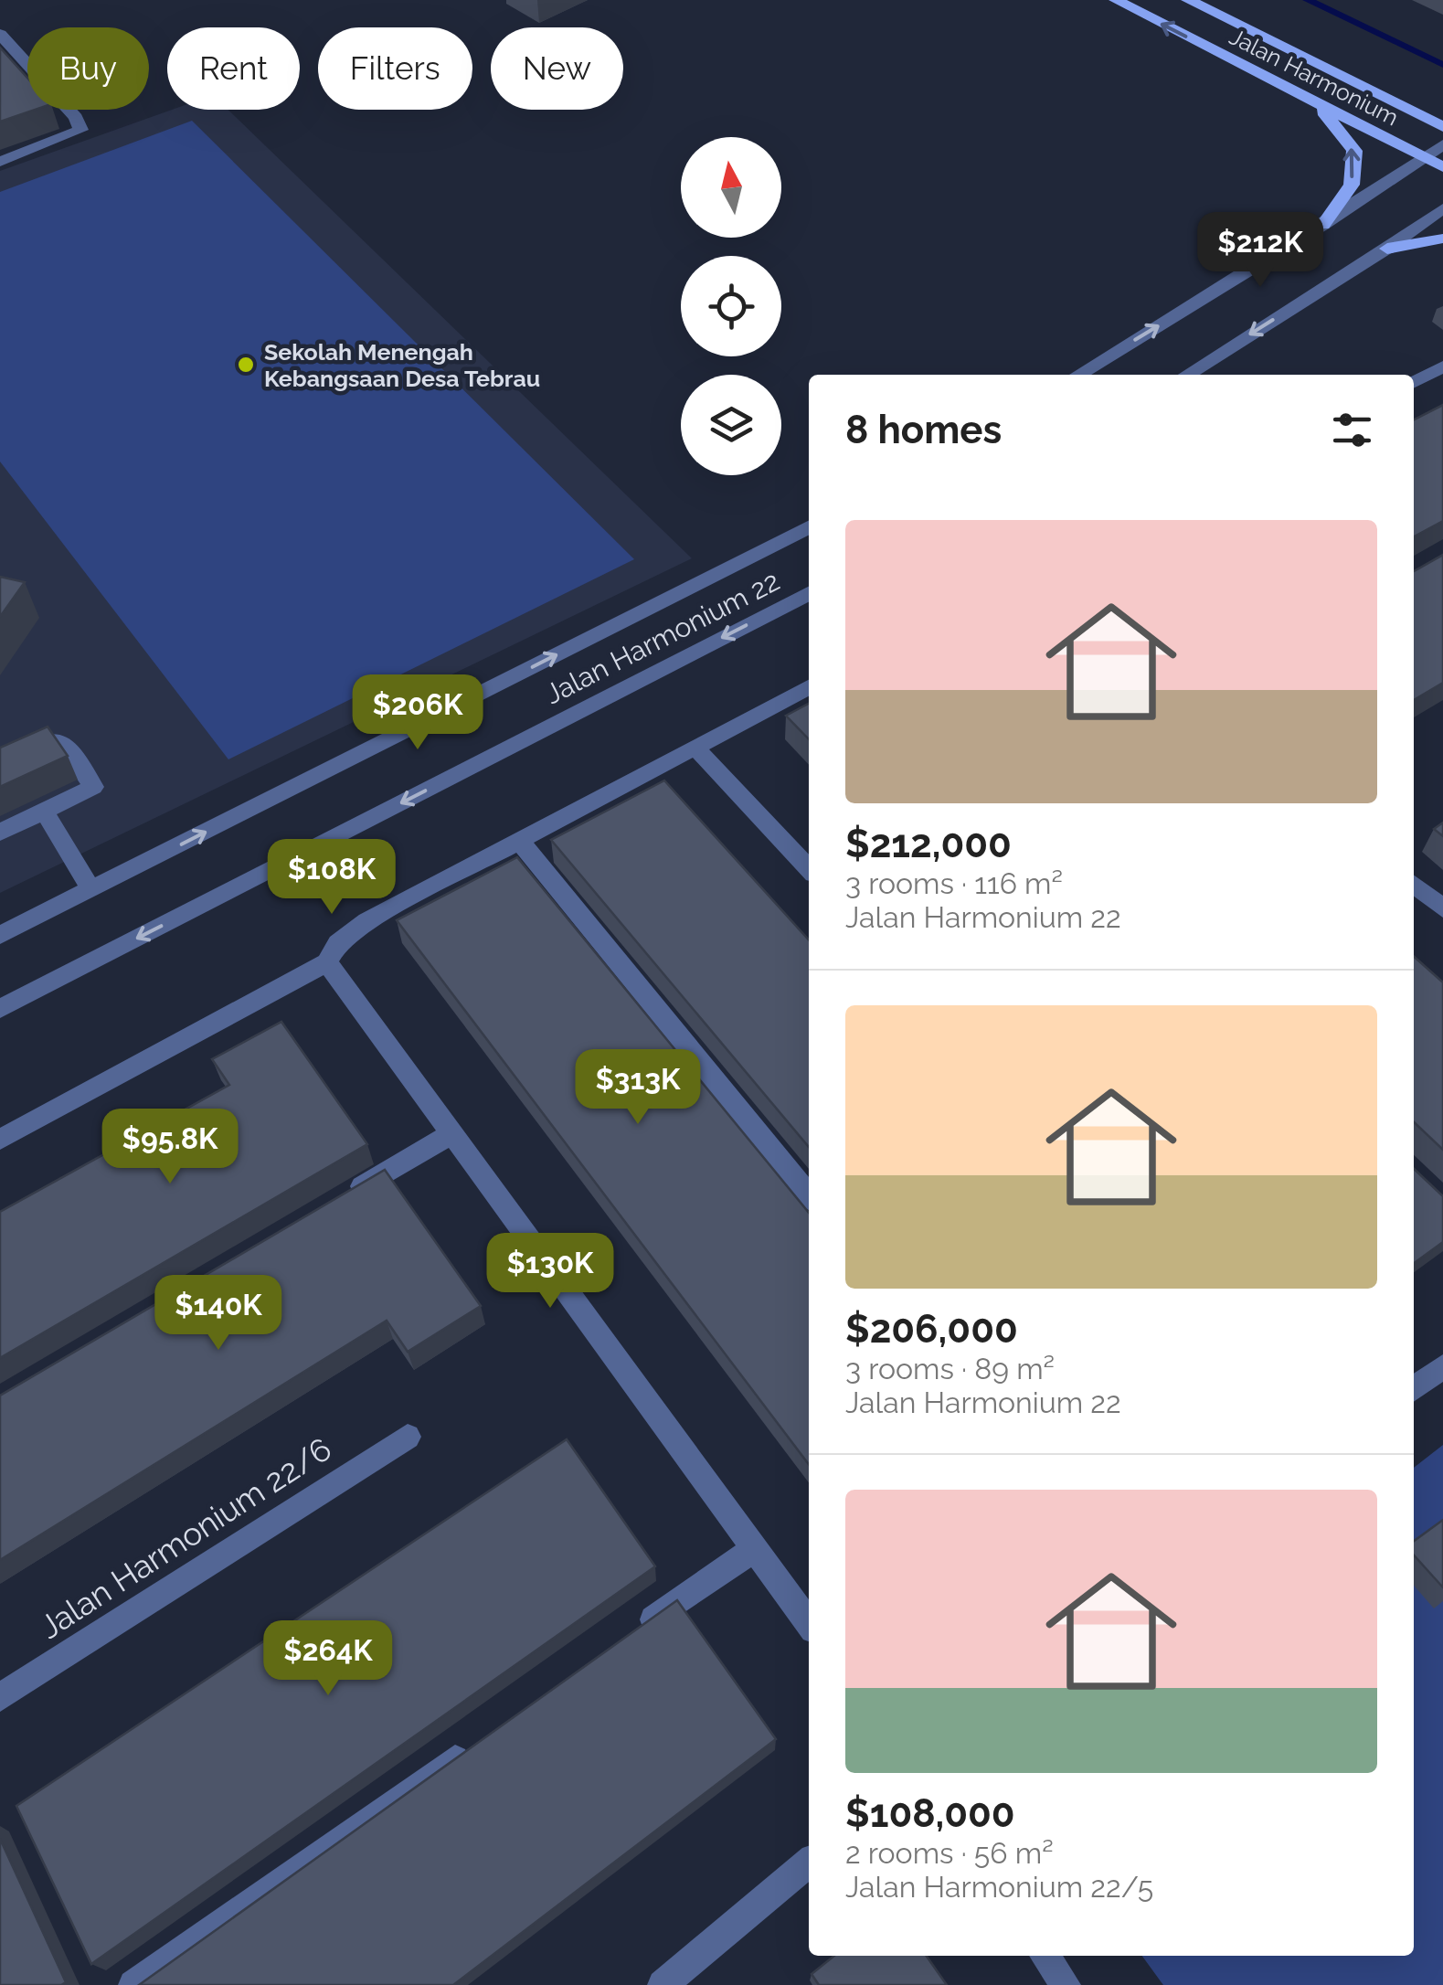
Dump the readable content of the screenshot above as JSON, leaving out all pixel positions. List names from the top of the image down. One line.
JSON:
{"streets":{"main road":["Jalan Harmonium"],"street":["Jalan Harmonium 22","Jalan Harmonium 22/6"]},"places":["Sekolah Menengah Kebangsaan Desa Tebrau"],"north":"top","page":{"chip":["Buy","Rent","Filters","New"],"price":["$212K","$206K","$108K","$313K","$95.8K","$130K","$140K","$264K"],"heading":"8 homes","list":[{"name":"$212,000","note":"3 rooms · 116 m² · Jalan Harmonium 22"},{"name":"$206,000","note":"3 rooms · 89 m² · Jalan Harmonium 22"},{"name":"$108,000","note":"2 rooms · 56 m² · Jalan Harmonium 22/5"}]}}
